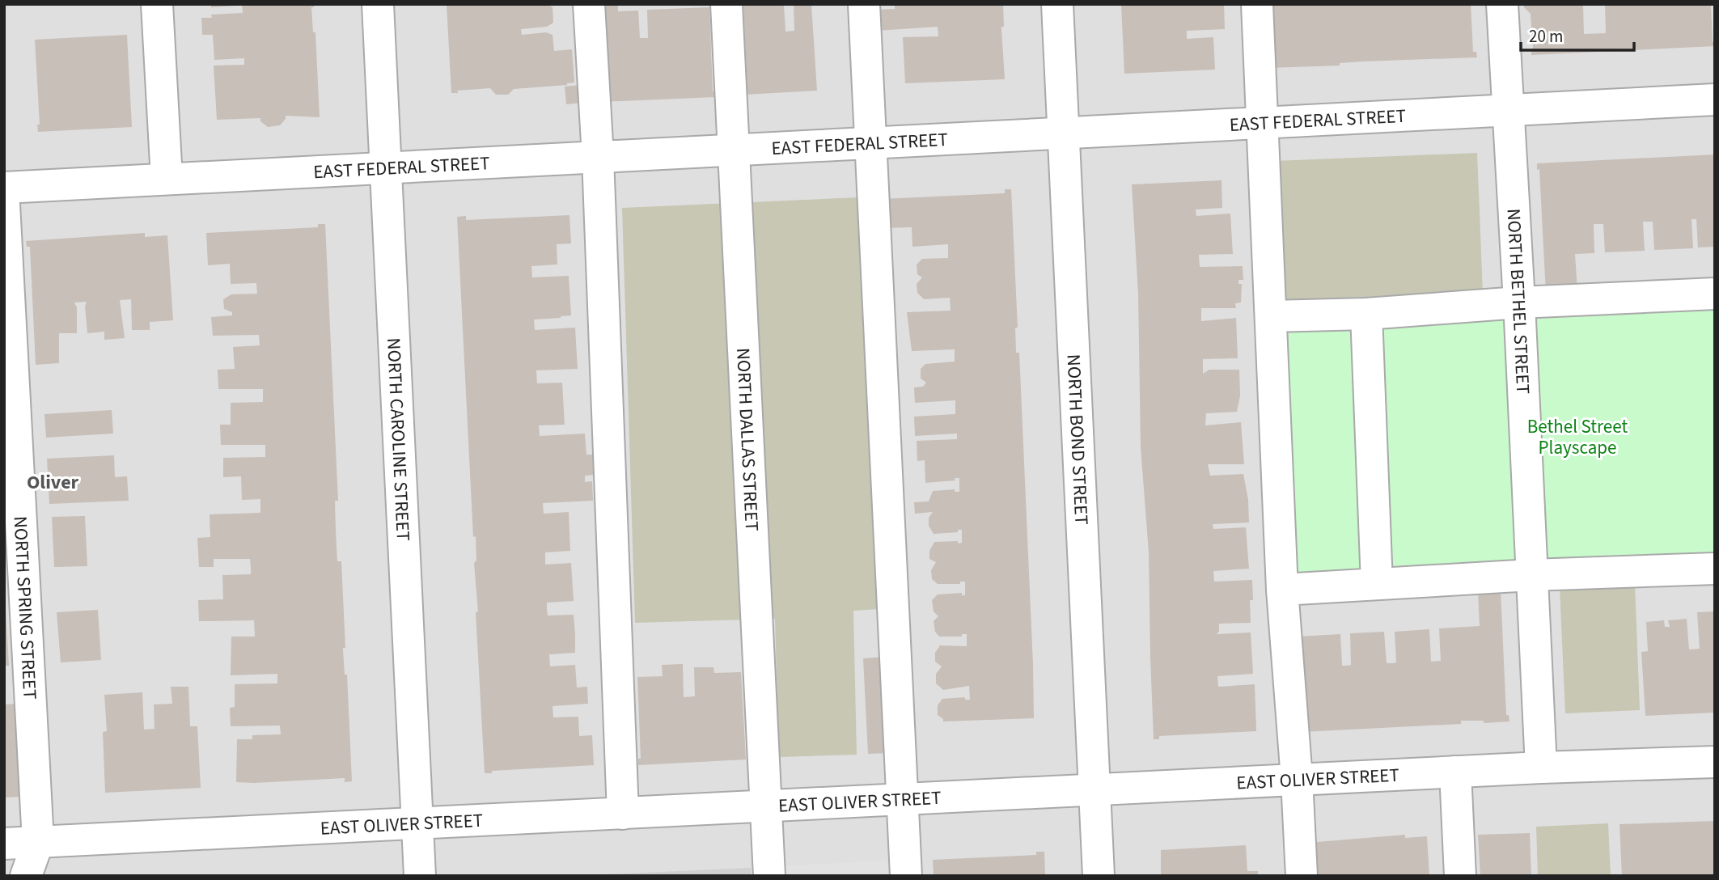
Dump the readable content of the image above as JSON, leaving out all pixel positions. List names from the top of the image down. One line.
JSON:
{"streets":{"street":["EAST FEDERAL STREET","NORTH BETHEL STREET","NORTH CAROLINE STREET","NORTH DALLAS STREET","NORTH BOND STREET","NORTH SPRING STREET","EAST OLIVER STREET"]},"crossings":[["EAST FEDERAL STREET","NORTH BETHEL STREET"],["EAST FEDERAL STREET","NORTH CAROLINE STREET"],["EAST FEDERAL STREET","NORTH DALLAS STREET"],["EAST FEDERAL STREET","NORTH BOND STREET"],["NORTH BETHEL STREET","EAST OLIVER STREET"],["NORTH CAROLINE STREET","EAST OLIVER STREET"],["NORTH DALLAS STREET","EAST OLIVER STREET"],["NORTH BOND STREET","EAST OLIVER STREET"],["NORTH SPRING STREET","EAST OLIVER STREET"]],"districts":["Oliver"],"parks":["Bethel Street Playscape"],"scale_bar":"20 m"}
